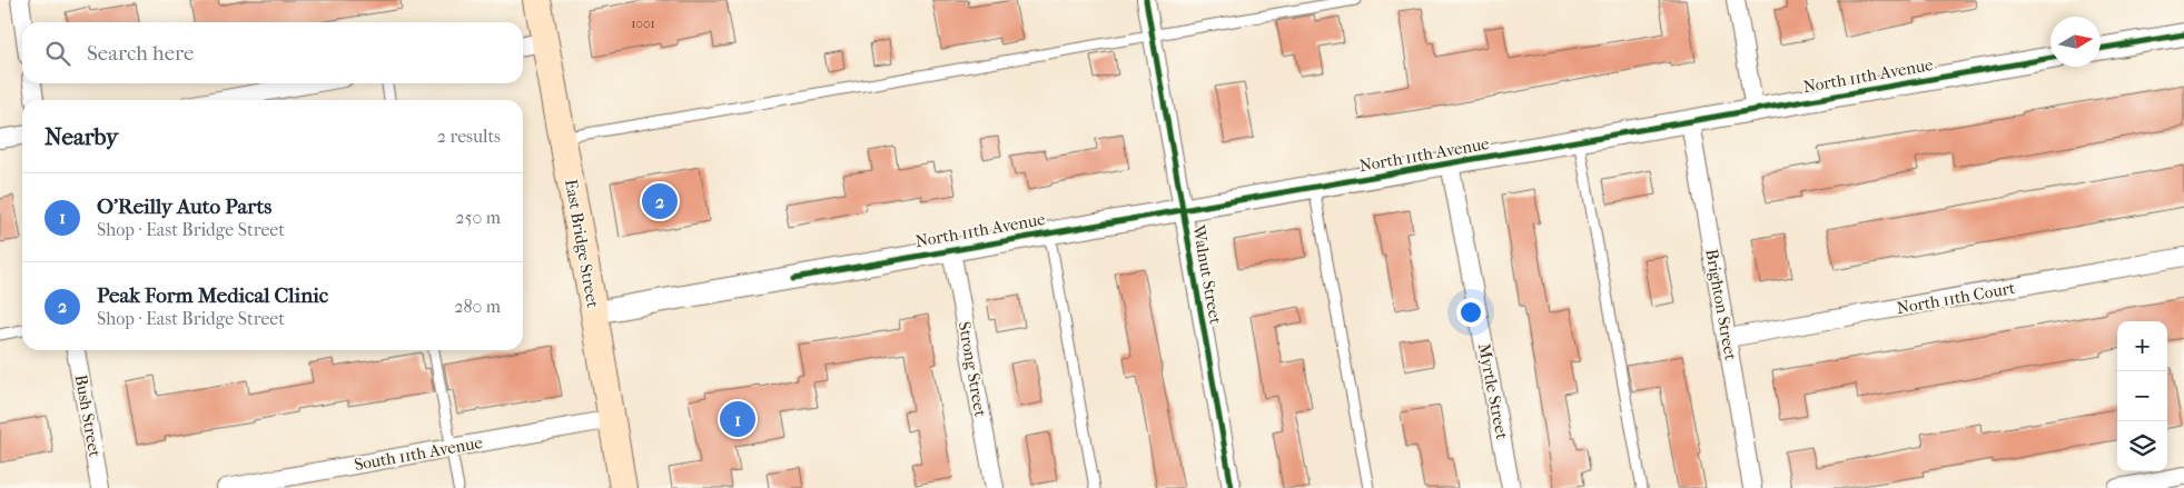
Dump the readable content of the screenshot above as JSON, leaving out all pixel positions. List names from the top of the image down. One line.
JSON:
{"streets":{"main road":["East Bridge Street"],"street":["North 11th Avenue","Walnut Street","North 11th Court","Brighton Street","Strong Street","Myrtle Street","Bush Street","South 11th Avenue"]},"crossings":[["North 11th Avenue","East Bridge Street"],["North 11th Avenue","Walnut Street"],["North 11th Avenue","Brighton Street"],["North 11th Avenue","Strong Street"],["North 11th Avenue","Myrtle Street"],["East Bridge Street","South 11th Avenue"],["North 11th Court","Brighton Street"]],"house_numbers":["1001"],"north":"right","page":{"search":"Search here","heading":["Nearby","2 results"],"list":[{"mark":"1","name":"O'Reilly Auto Parts","note":"Shop · East Bridge Street","value":"250 m"},{"mark":"2","name":"Peak Form Medical Clinic","note":"Shop · East Bridge Street","value":"280 m"}],"pins":["2","1"],"map_buttons":["+","−"]}}
